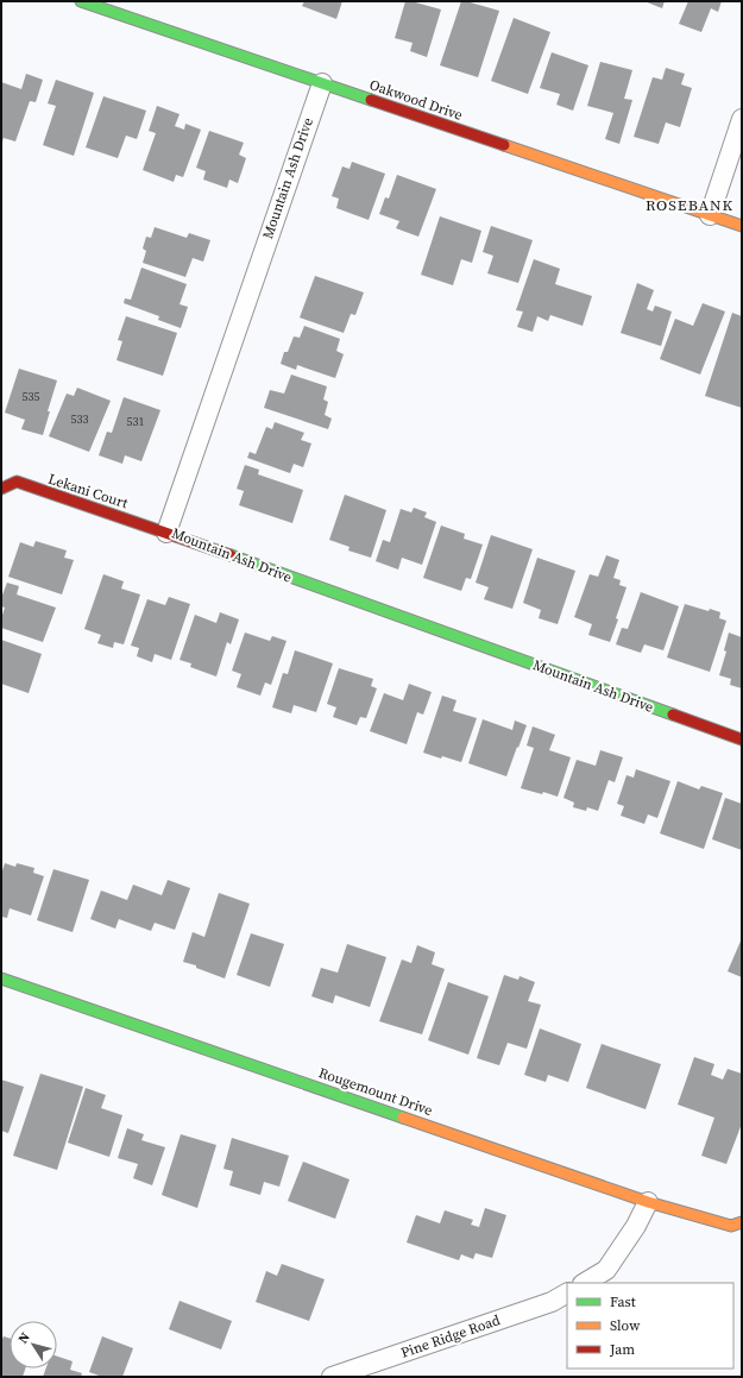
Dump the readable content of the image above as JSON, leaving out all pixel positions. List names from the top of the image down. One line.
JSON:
{"streets":{"street":["Oakwood Drive","Mountain Ash Drive","Lekani Court","Rougemount Drive","Pine Ridge Road"]},"crossings":[["Oakwood Drive","Mountain Ash Drive"],["Mountain Ash Drive","Lekani Court"]],"districts":["ROSEBANK"],"house_numbers":["535","533","531"],"legend":["Fast","Slow","Jam"],"north":"top left"}
